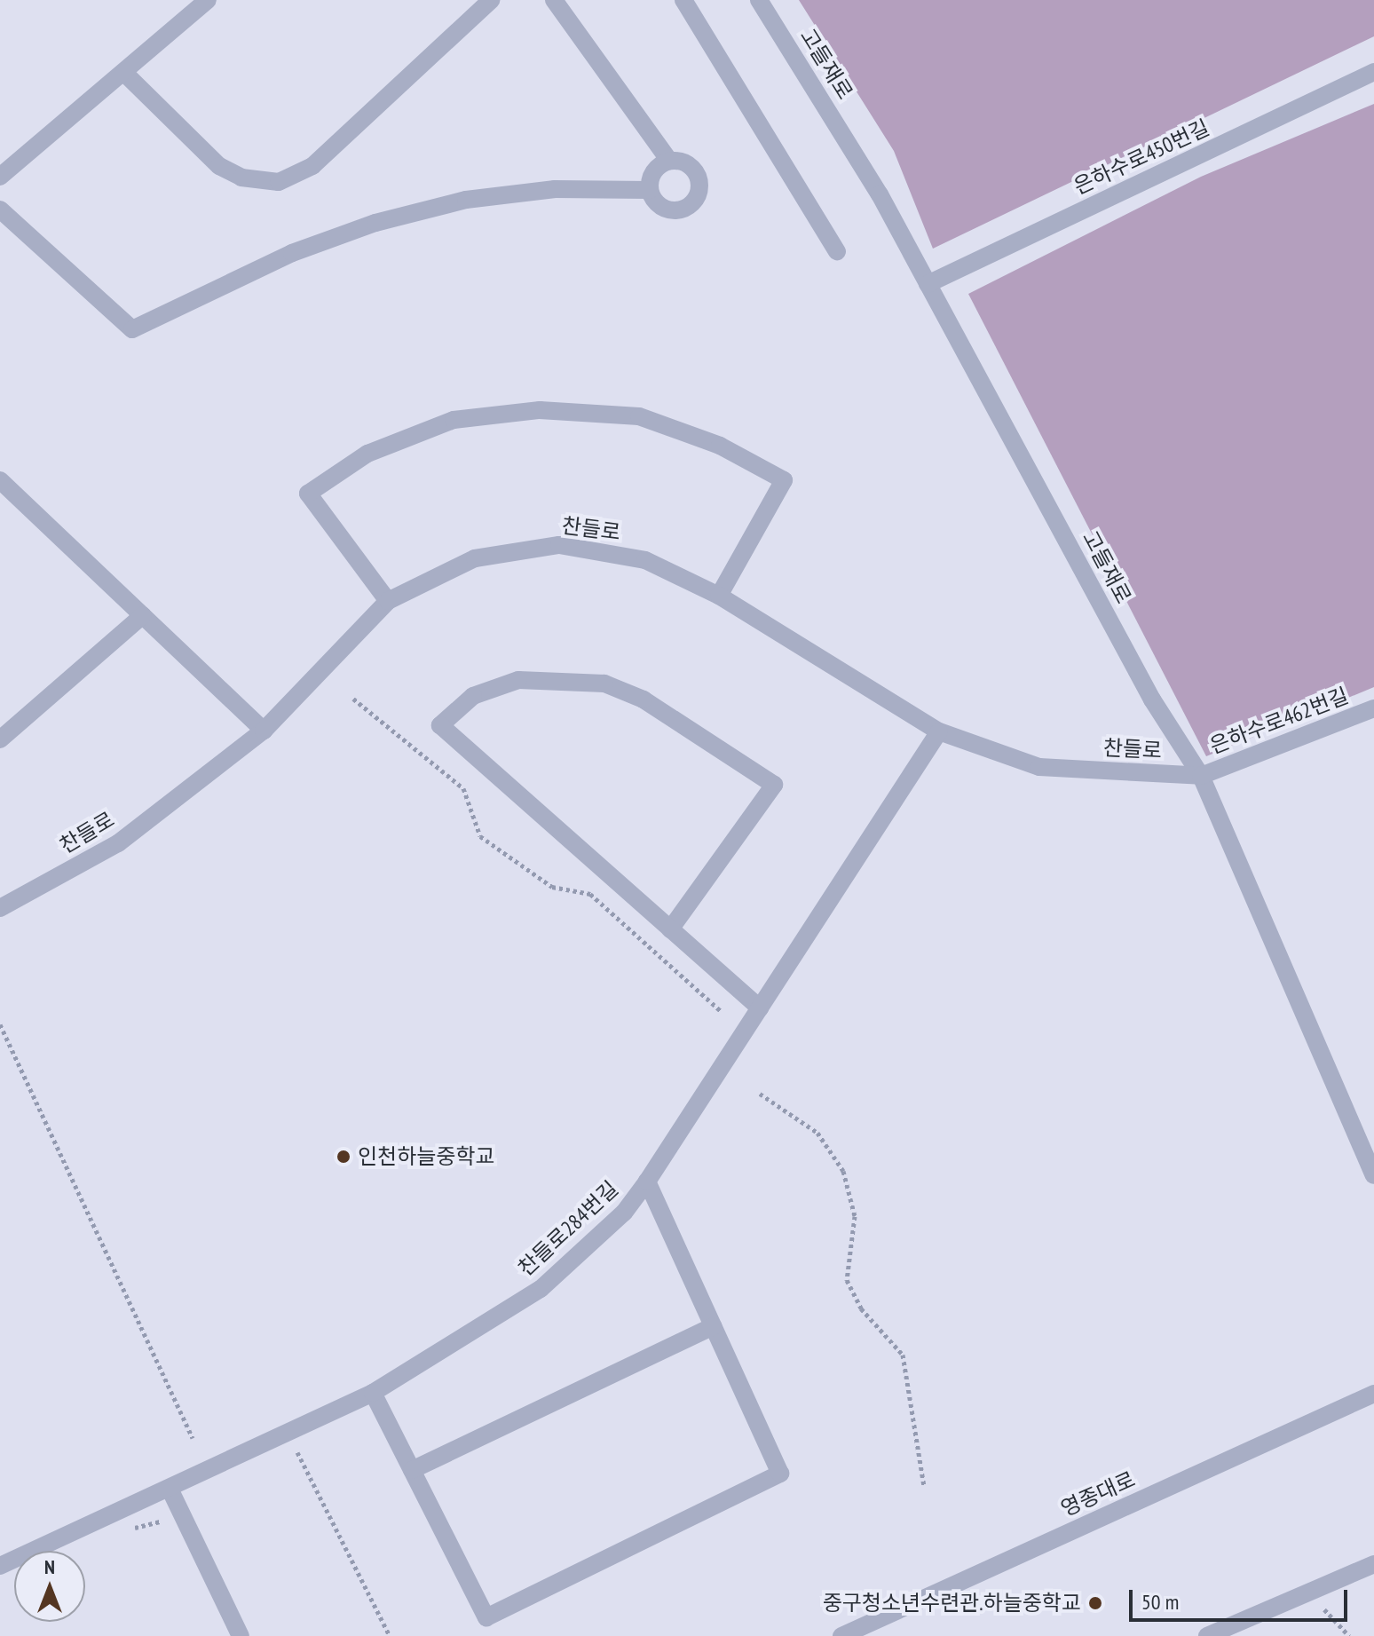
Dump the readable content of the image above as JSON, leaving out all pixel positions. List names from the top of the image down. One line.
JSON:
{"streets":{"street":["고들재로","은하수로450번길","찬들로","은하수로462번길","찬들로284번길","영종대로"]},"crossings":[["고들재로","은하수로450번길"],["고들재로","찬들로"],["고들재로","은하수로462번길"],["찬들로","은하수로462번길"],["찬들로","찬들로284번길"]],"places":["인천하늘중학교","중구청소년수련관.하늘중학교"],"scale_bar":"50 m","north":"top"}
